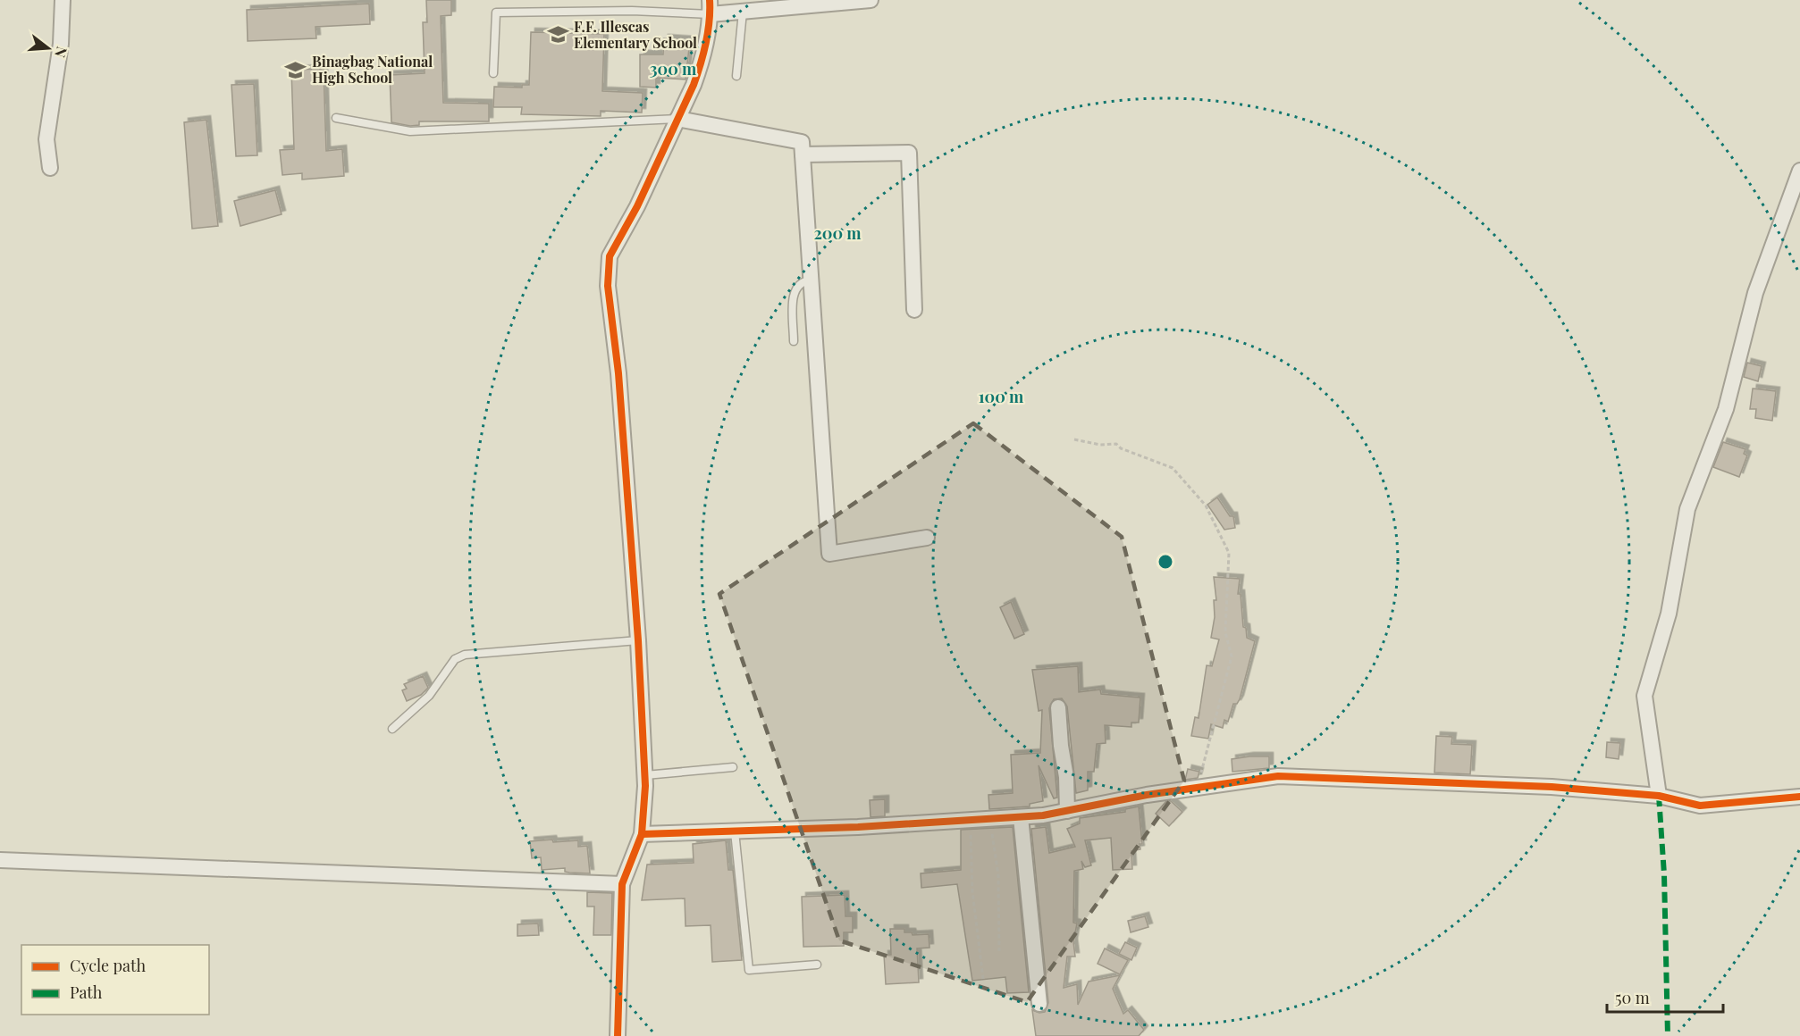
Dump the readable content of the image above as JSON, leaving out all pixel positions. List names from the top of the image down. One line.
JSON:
{"places":{"school or university":["F.F. Illescas Elementary School","Binagbag National High School"]},"legend":["Cycle path","Path"],"scale_bar":"50 m","north":"right","rings":["300 m","200 m","100 m"]}
